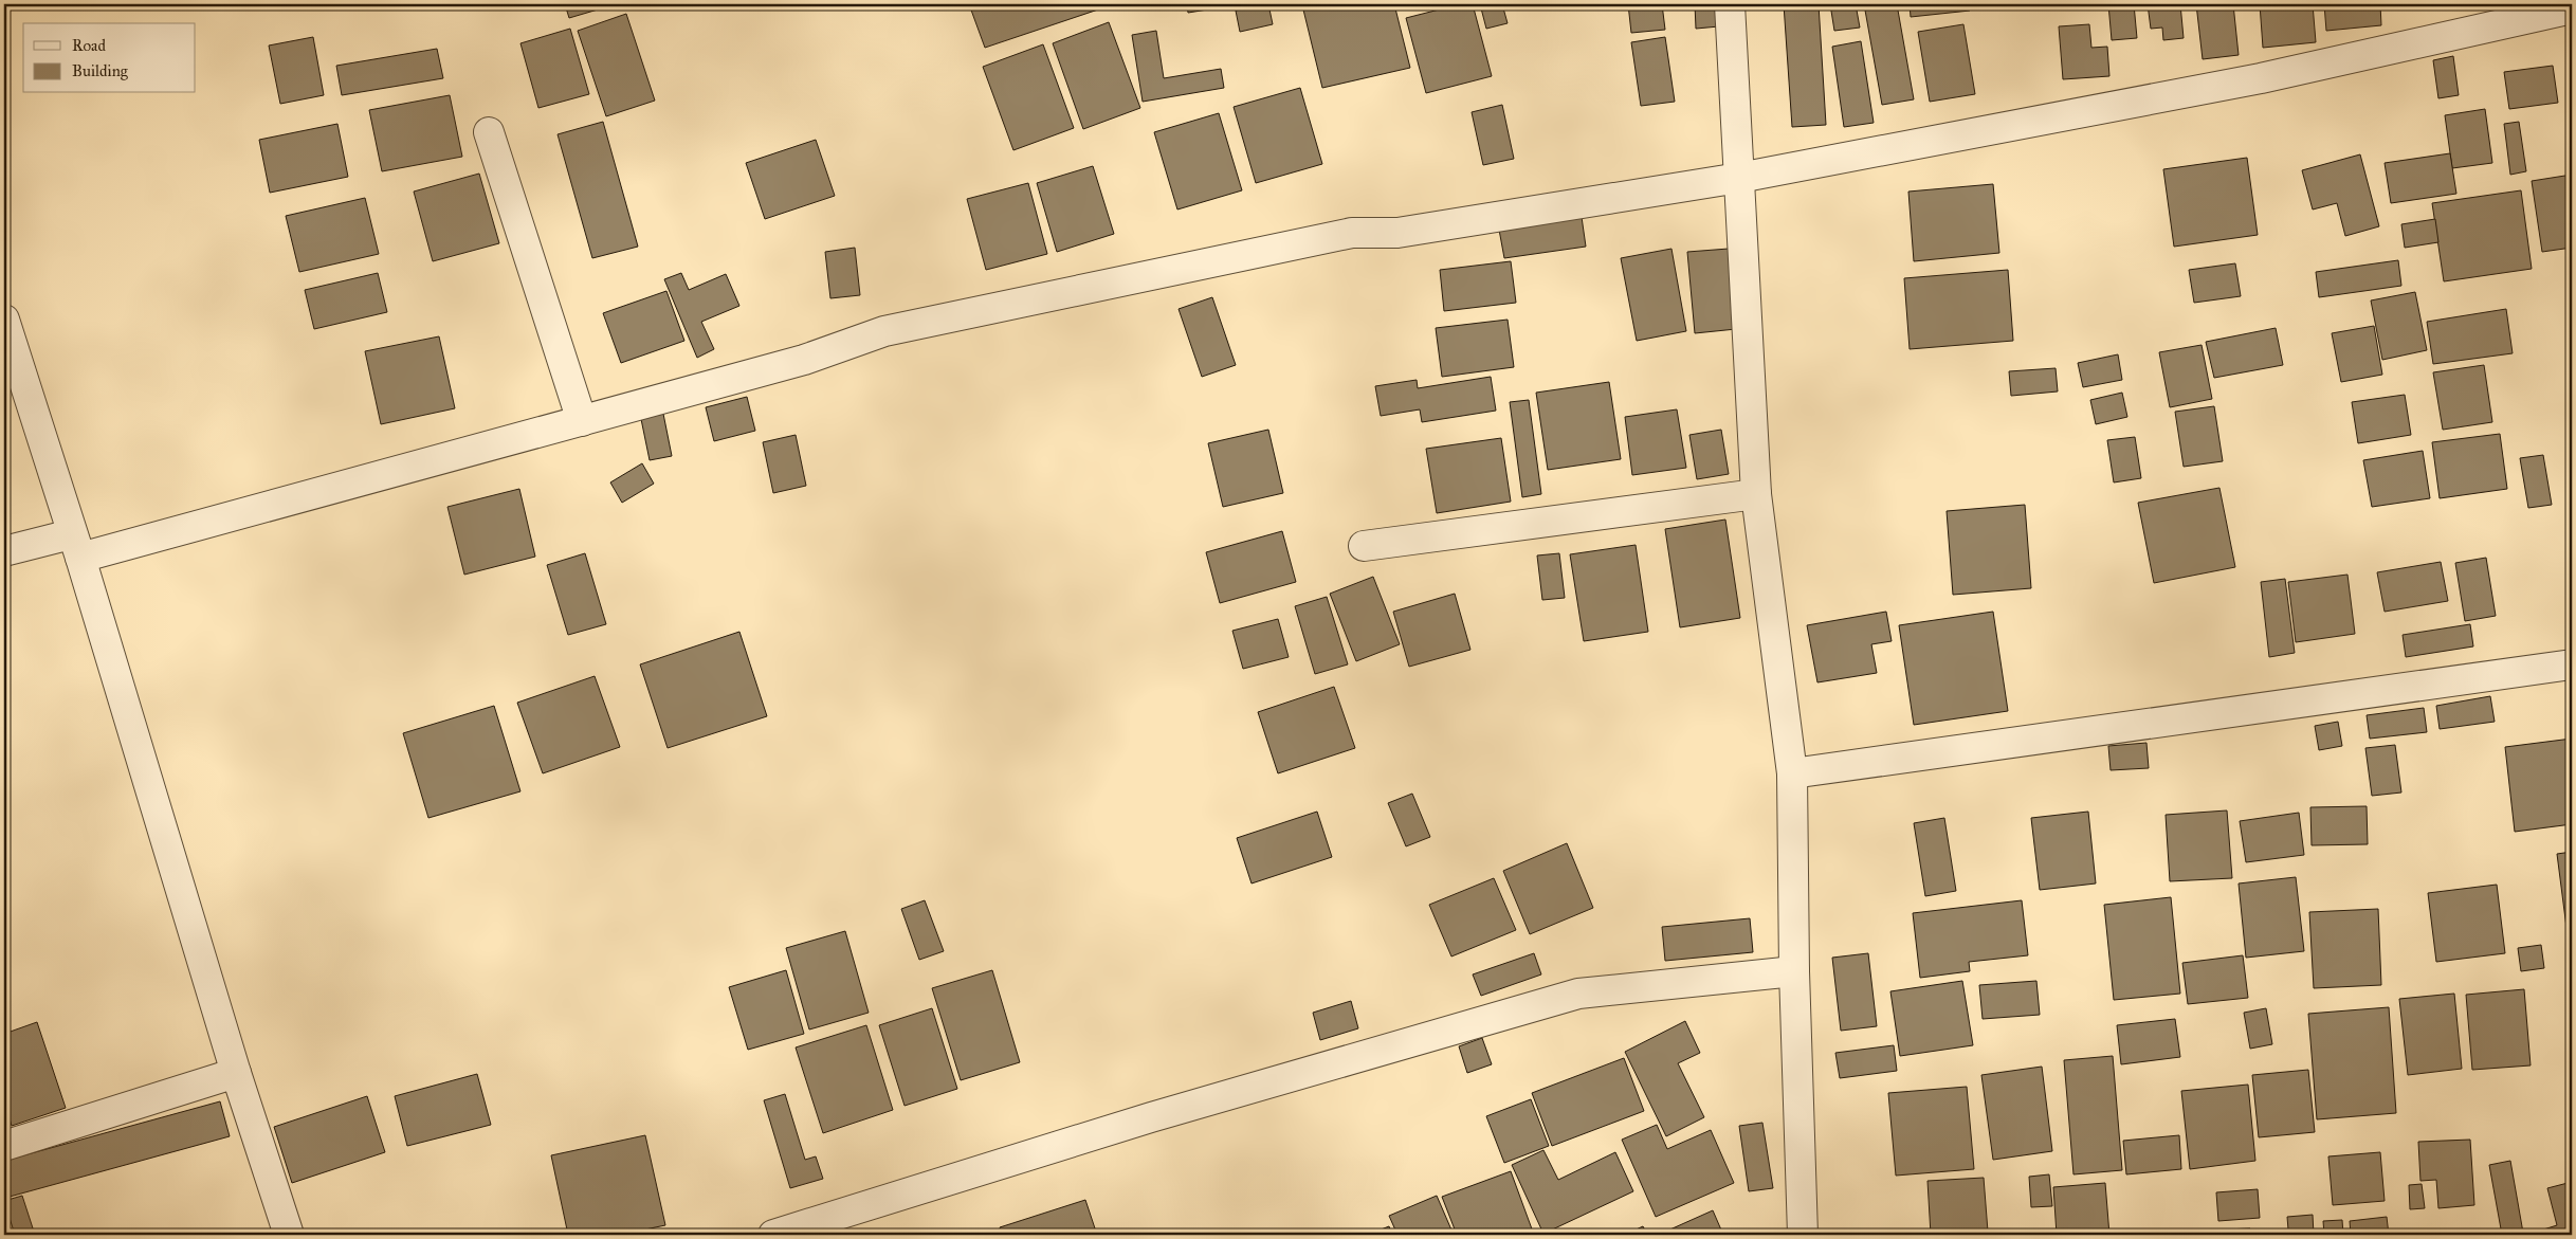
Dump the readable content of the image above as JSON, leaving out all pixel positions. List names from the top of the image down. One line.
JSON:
{"legend":["Road","Building"]}
